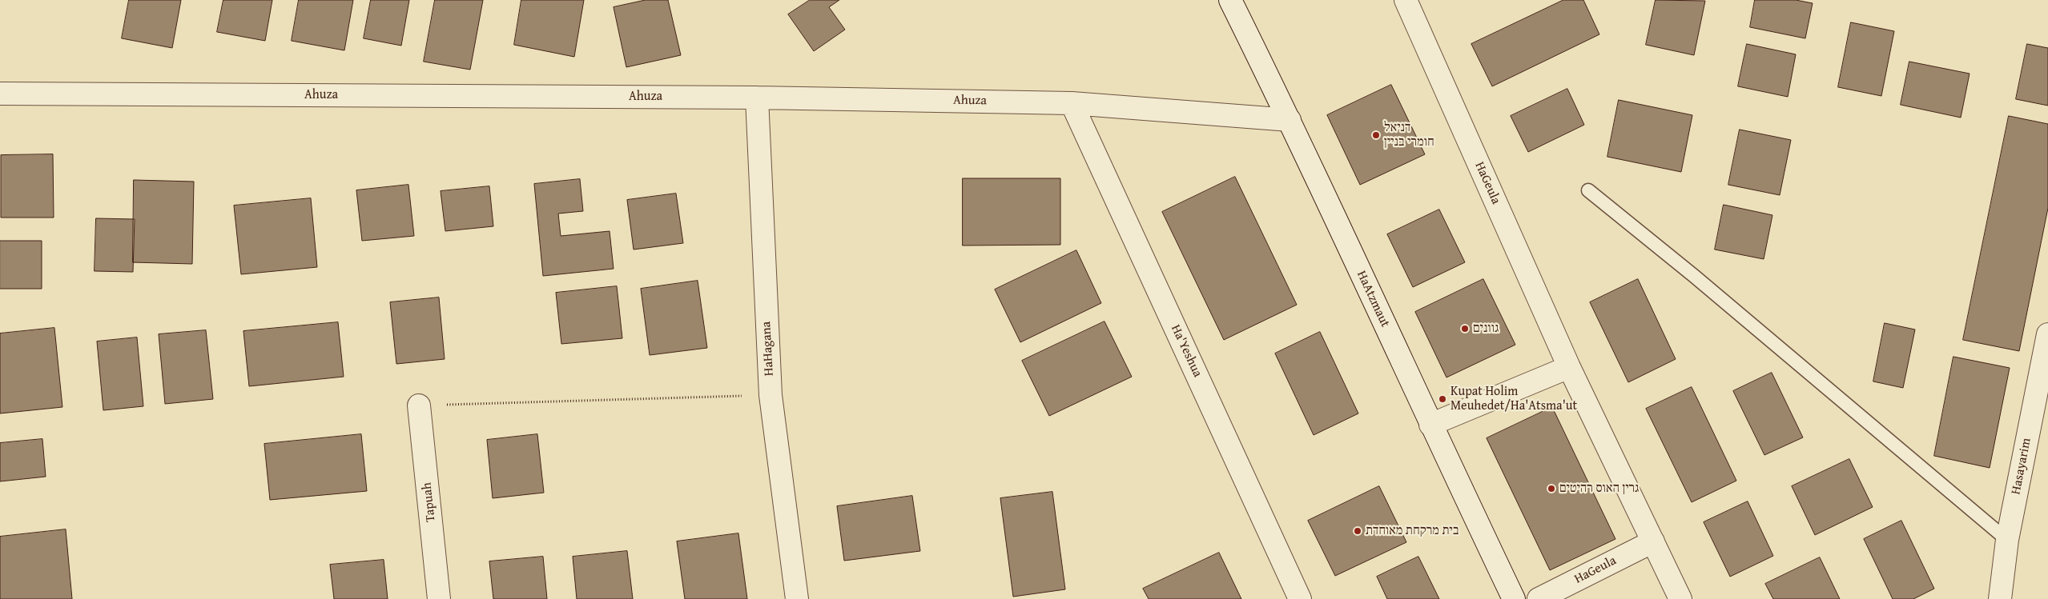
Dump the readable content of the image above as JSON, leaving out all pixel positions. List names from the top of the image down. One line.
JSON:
{"streets":{"street":["Ahuza","HaGeula","HaAtzmaut","HaHagana","Ha'Yeshua","Hasayarim","Tapuah"]},"crossings":[["Ahuza","HaAtzmaut"],["Ahuza","HaHagana"],["Ahuza","Ha'Yeshua"]],"places":["דניאל חומרי בניין","גוונים","Kupat Holim Meuhedet/Ha'Atsma'ut","גרין האוס רהיטים","בית מרקחת מאוחדת"]}
